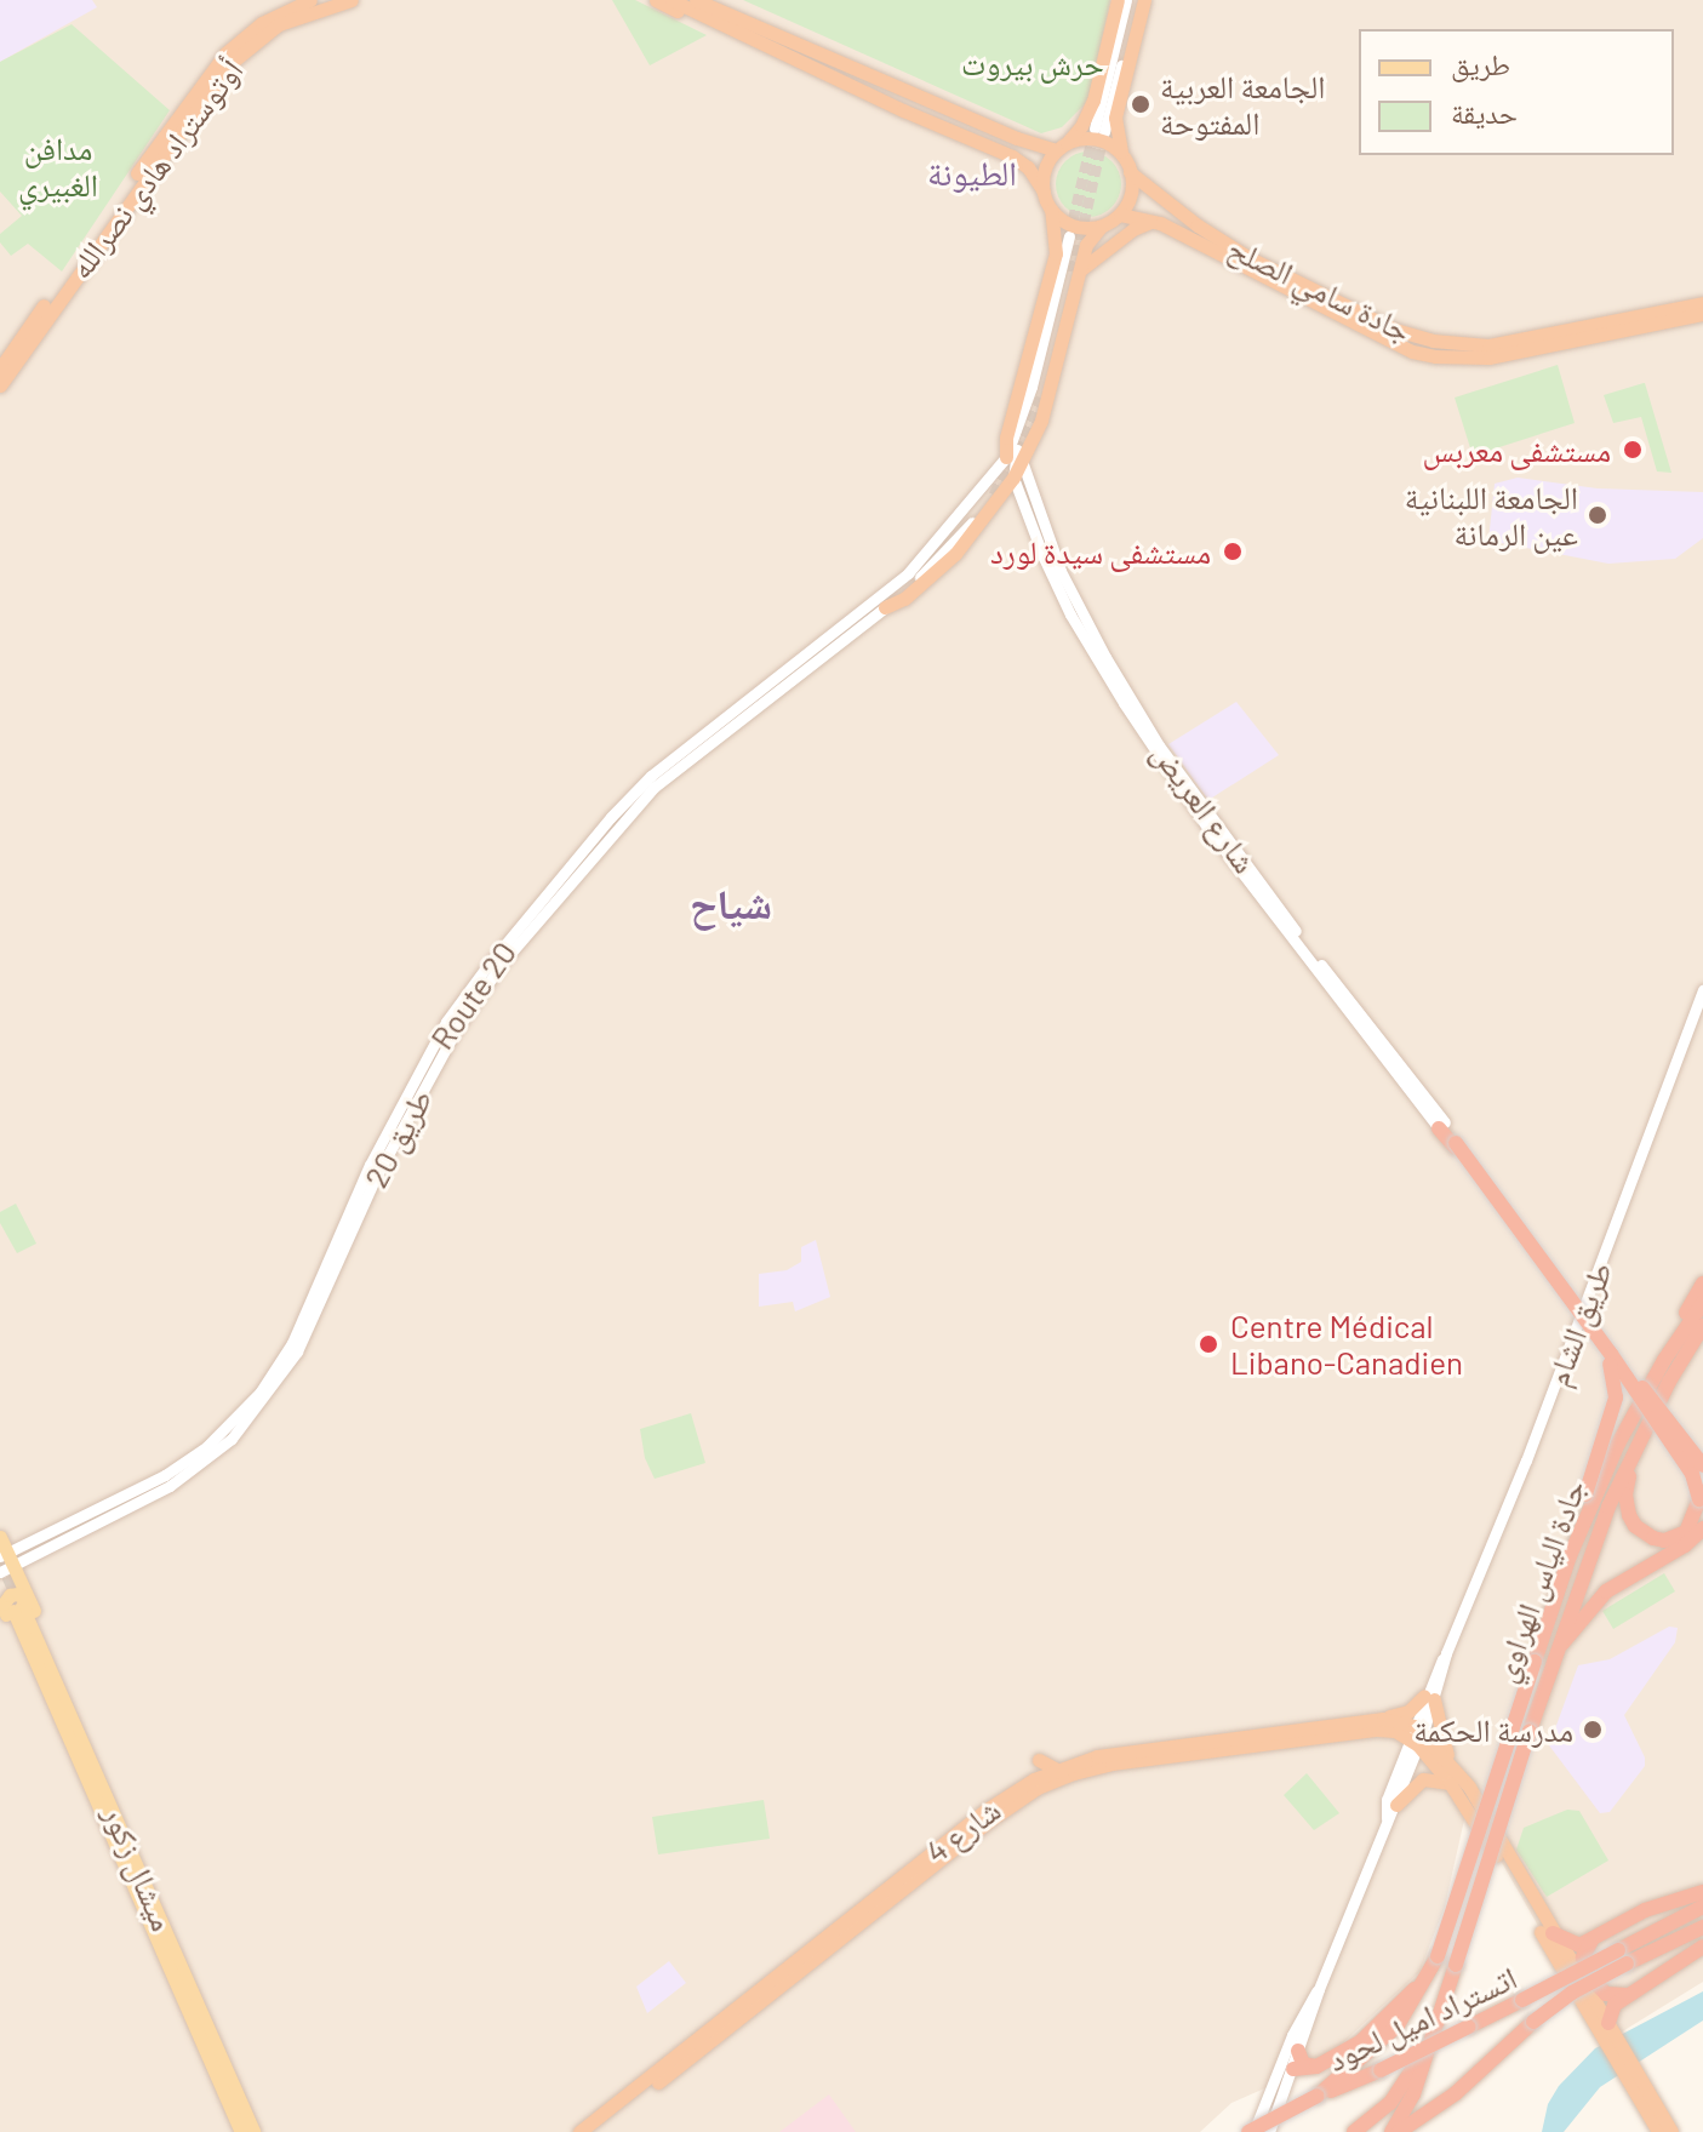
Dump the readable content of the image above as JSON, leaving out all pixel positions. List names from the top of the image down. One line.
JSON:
{"streets":{"highway":["أوتوستراد هادي نصرالله","جادة سامي الصلح","جادة الياس الهراوي","شارع 4","اتستراد اميل لحود"],"main road":["شارع العريض","Route 20","طريق 20","طريق الشام","ميشال زكور"]},"crossings":[["شارع العريض","Route 20"],["Route 20","طريق 20"],["طريق الشام","شارع 4"],["جادة الياس الهراوي","اتستراد اميل لحود"]],"districts":["الطيونة","شياح"],"parks":["حرش بيروت","مدافن الغبيري"],"places":["الجامعة العربية المفتوحة","مستشفى معربس","الجامعة اللبنانية عين الرمانة","مستشفى سيدة لورد","Centre Médical Libano-Canadien","مدرسة الحكمة"],"legend":["طريق","حديقة"]}
